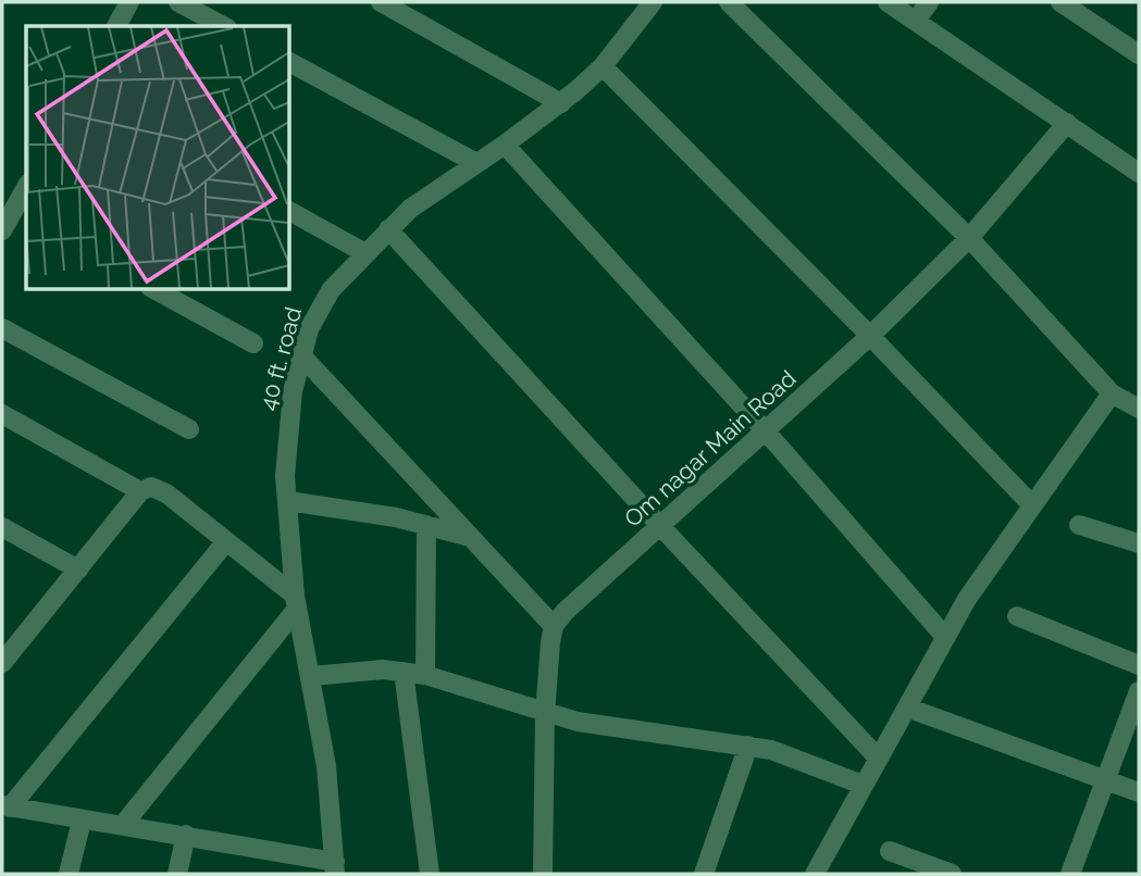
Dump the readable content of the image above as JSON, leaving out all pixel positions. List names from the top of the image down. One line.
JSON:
{"streets":{"street":["40 ft. road","Om nagar Main Road"]}}
